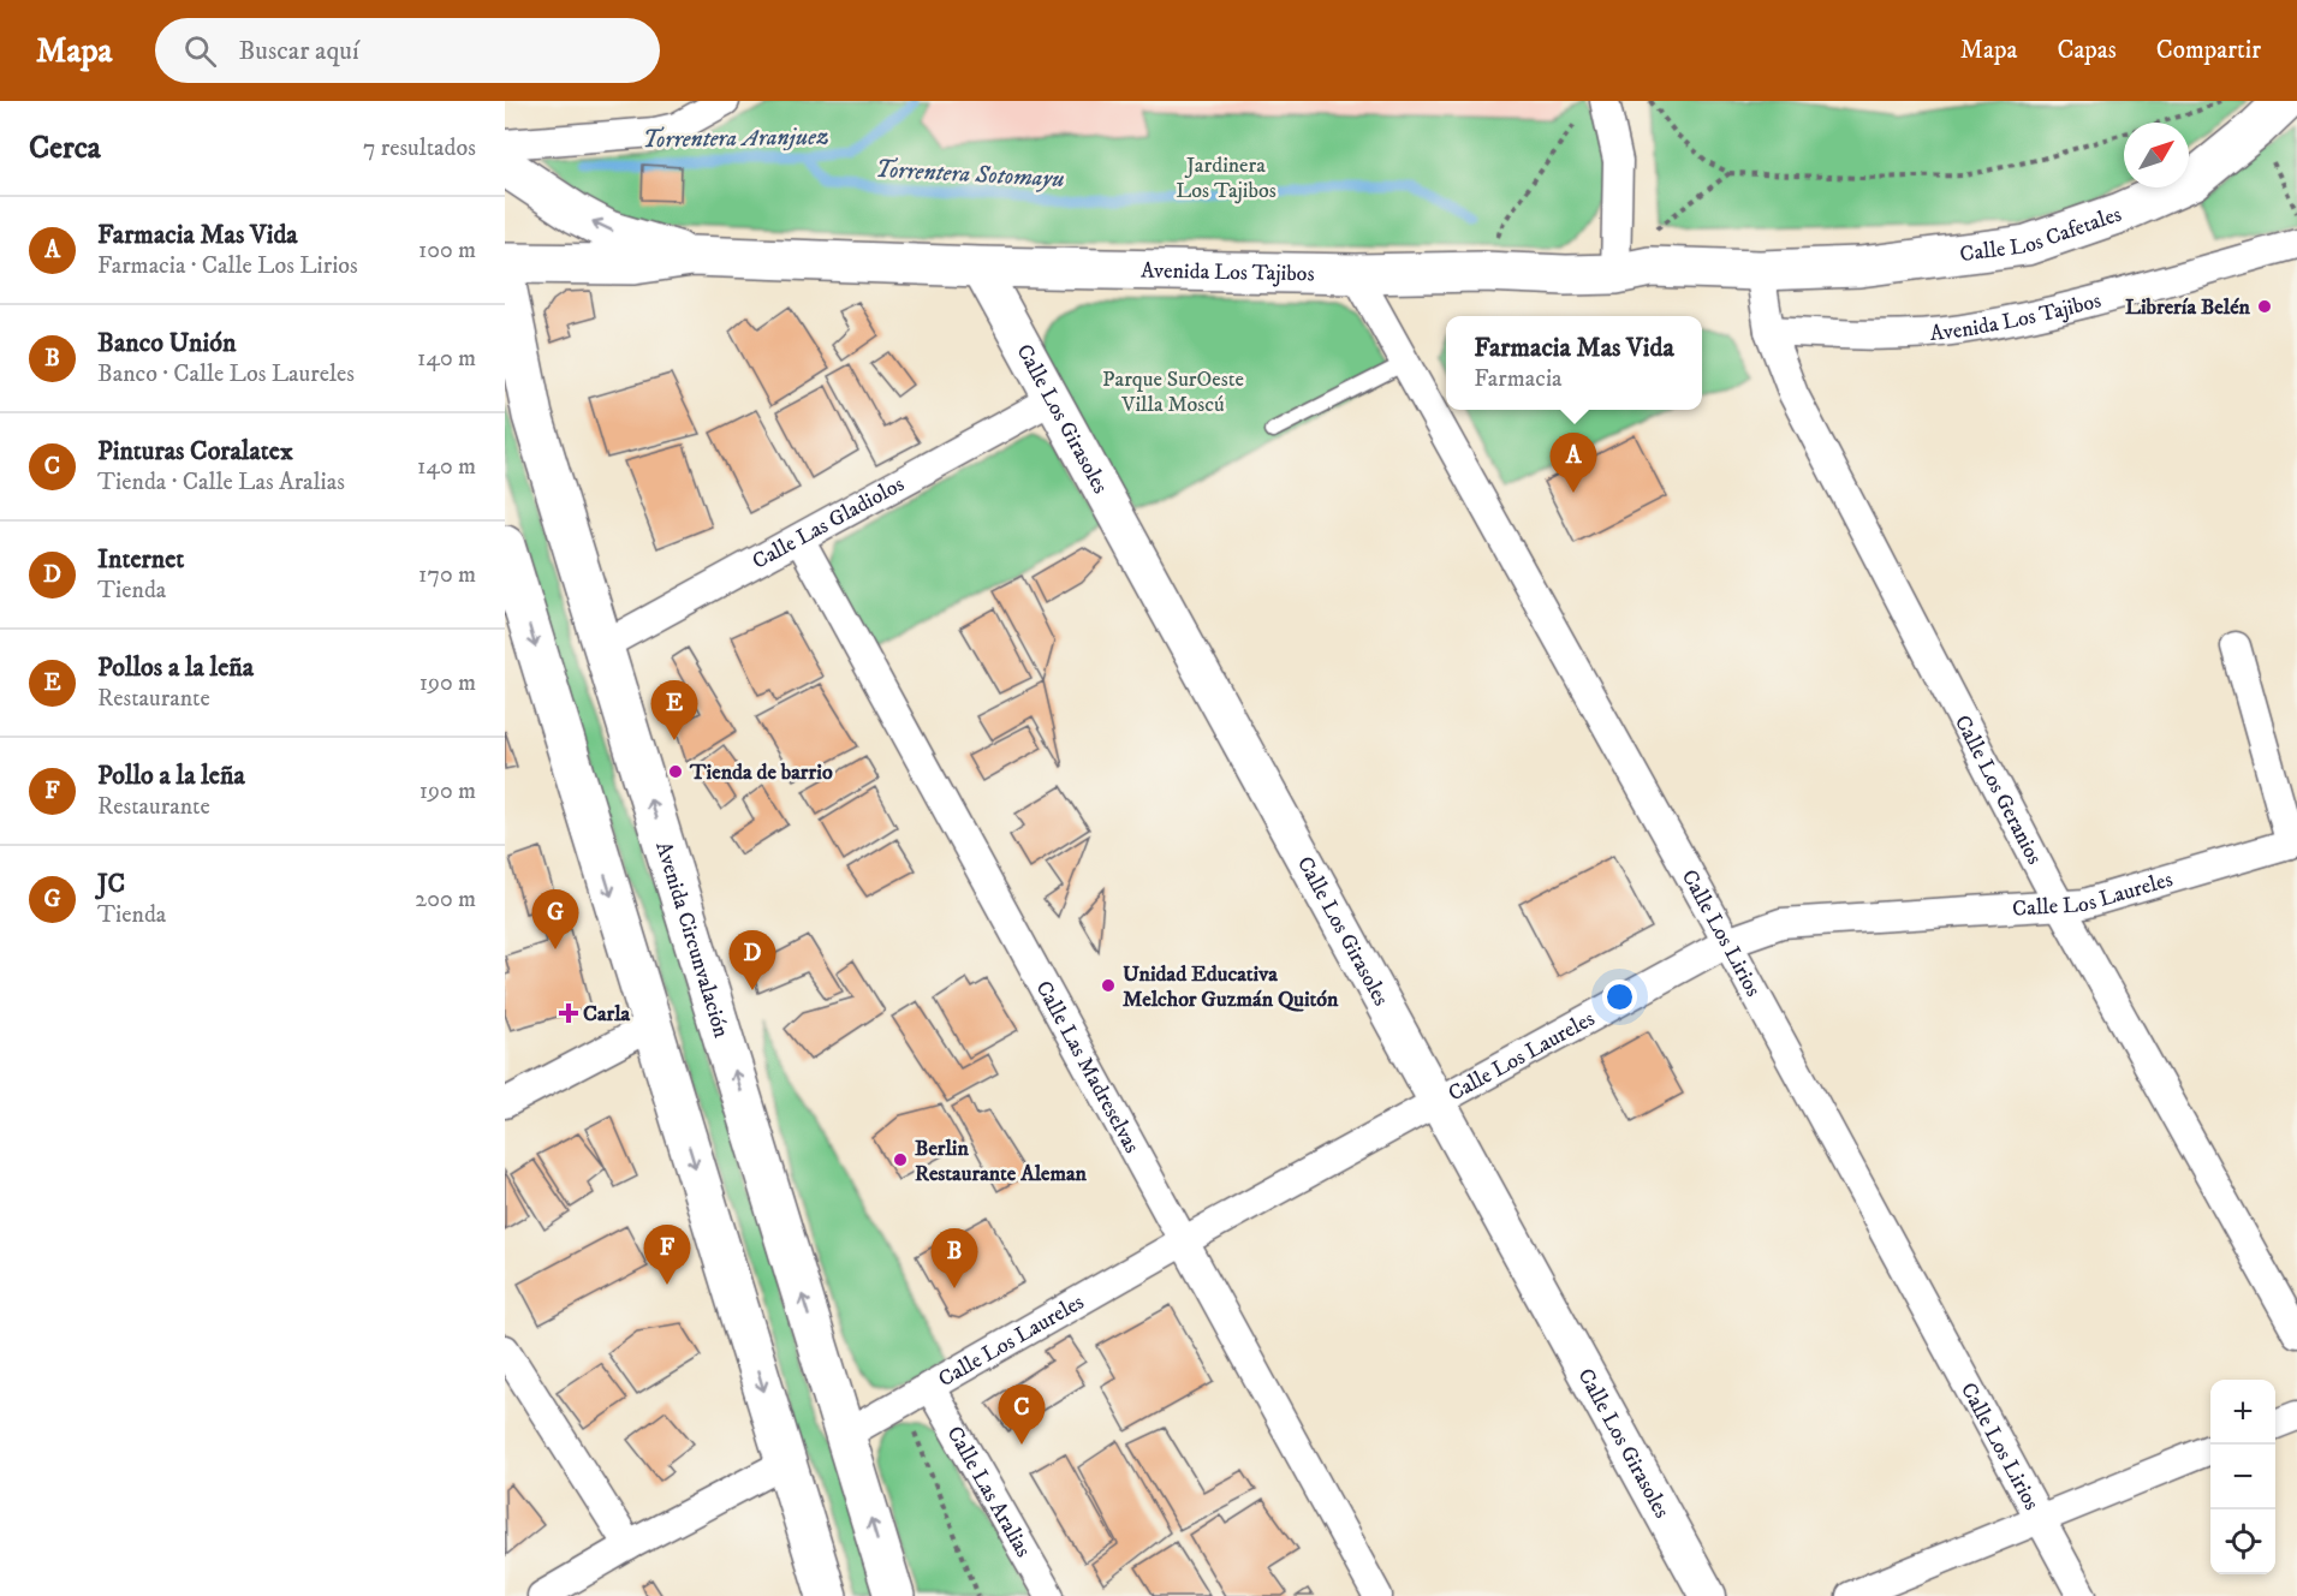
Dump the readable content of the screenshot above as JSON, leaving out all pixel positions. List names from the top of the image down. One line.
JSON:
{"streets":{"main road":["Calle Los Cafetales","Avenida Los Tajibos","Avenida Circunvalación"],"street":["Calle Los Girasoles","Calle Las Gladiolos","Calle Los Geranios","Calle Los Laureles","Calle Los Lirios","Calle Las Madreselvas","Calle Las Aralias"]},"crossings":[["Calle Los Cafetales","Avenida Los Tajibos"],["Calle Los Cafetales","Calle Los Geranios"],["Avenida Los Tajibos","Calle Los Girasoles"],["Avenida Los Tajibos","Calle Los Geranios"],["Avenida Los Tajibos","Calle Los Lirios"],["Calle Los Girasoles","Calle Las Gladiolos"],["Calle Los Girasoles","Calle Los Laureles"],["Calle Las Gladiolos","Avenida Circunvalación"],["Calle Las Gladiolos","Calle Las Madreselvas"],["Calle Los Geranios","Calle Los Laureles"],["Calle Los Laureles","Calle Los Lirios"],["Calle Los Laureles","Avenida Circunvalación"],["Calle Los Laureles","Calle Las Madreselvas"],["Calle Los Laureles","Calle Las Aralias"]],"water":["Torrentera Aranjuez","Torrentera Sotomayu"],"parks":["Jardinera Los Tajibos","Parque SurOeste Villa Moscú"],"places":{"other":["Librería Belén","Tienda de barrio","Unidad Educativa Melchor Guzmán Quitón","Berlin Restaurante Aleman"],"health":["Carla"]},"north":"top right","page":{"header":"Mapa","search":"Buscar aquí","nav":["Mapa","Capas","Compartir"],"heading":["Cerca","7 resultados"],"list":[{"mark":"A","name":"Farmacia Mas Vida","note":"Farmacia · Calle Los Lirios","value":"100 m"},{"mark":"B","name":"Banco Unión","note":"Banco · Calle Los Laureles","value":"140 m"},{"mark":"C","name":"Pinturas Coralatex","note":"Tienda · Calle Las Aralias","value":"140 m"},{"mark":"D","name":"Internet","note":"Tienda","value":"170 m"},{"mark":"E","name":"Pollos a la leña","note":"Restaurante","value":"190 m"},{"mark":"F","name":"Pollo a la leña","note":"Restaurante","value":"190 m"},{"mark":"G","name":"JC","note":"Tienda","value":"200 m"}],"popup":["Farmacia Mas Vida","Farmacia"],"pins":["A","E","G","D","F","B","C"],"map_buttons":["+","−"]}}
